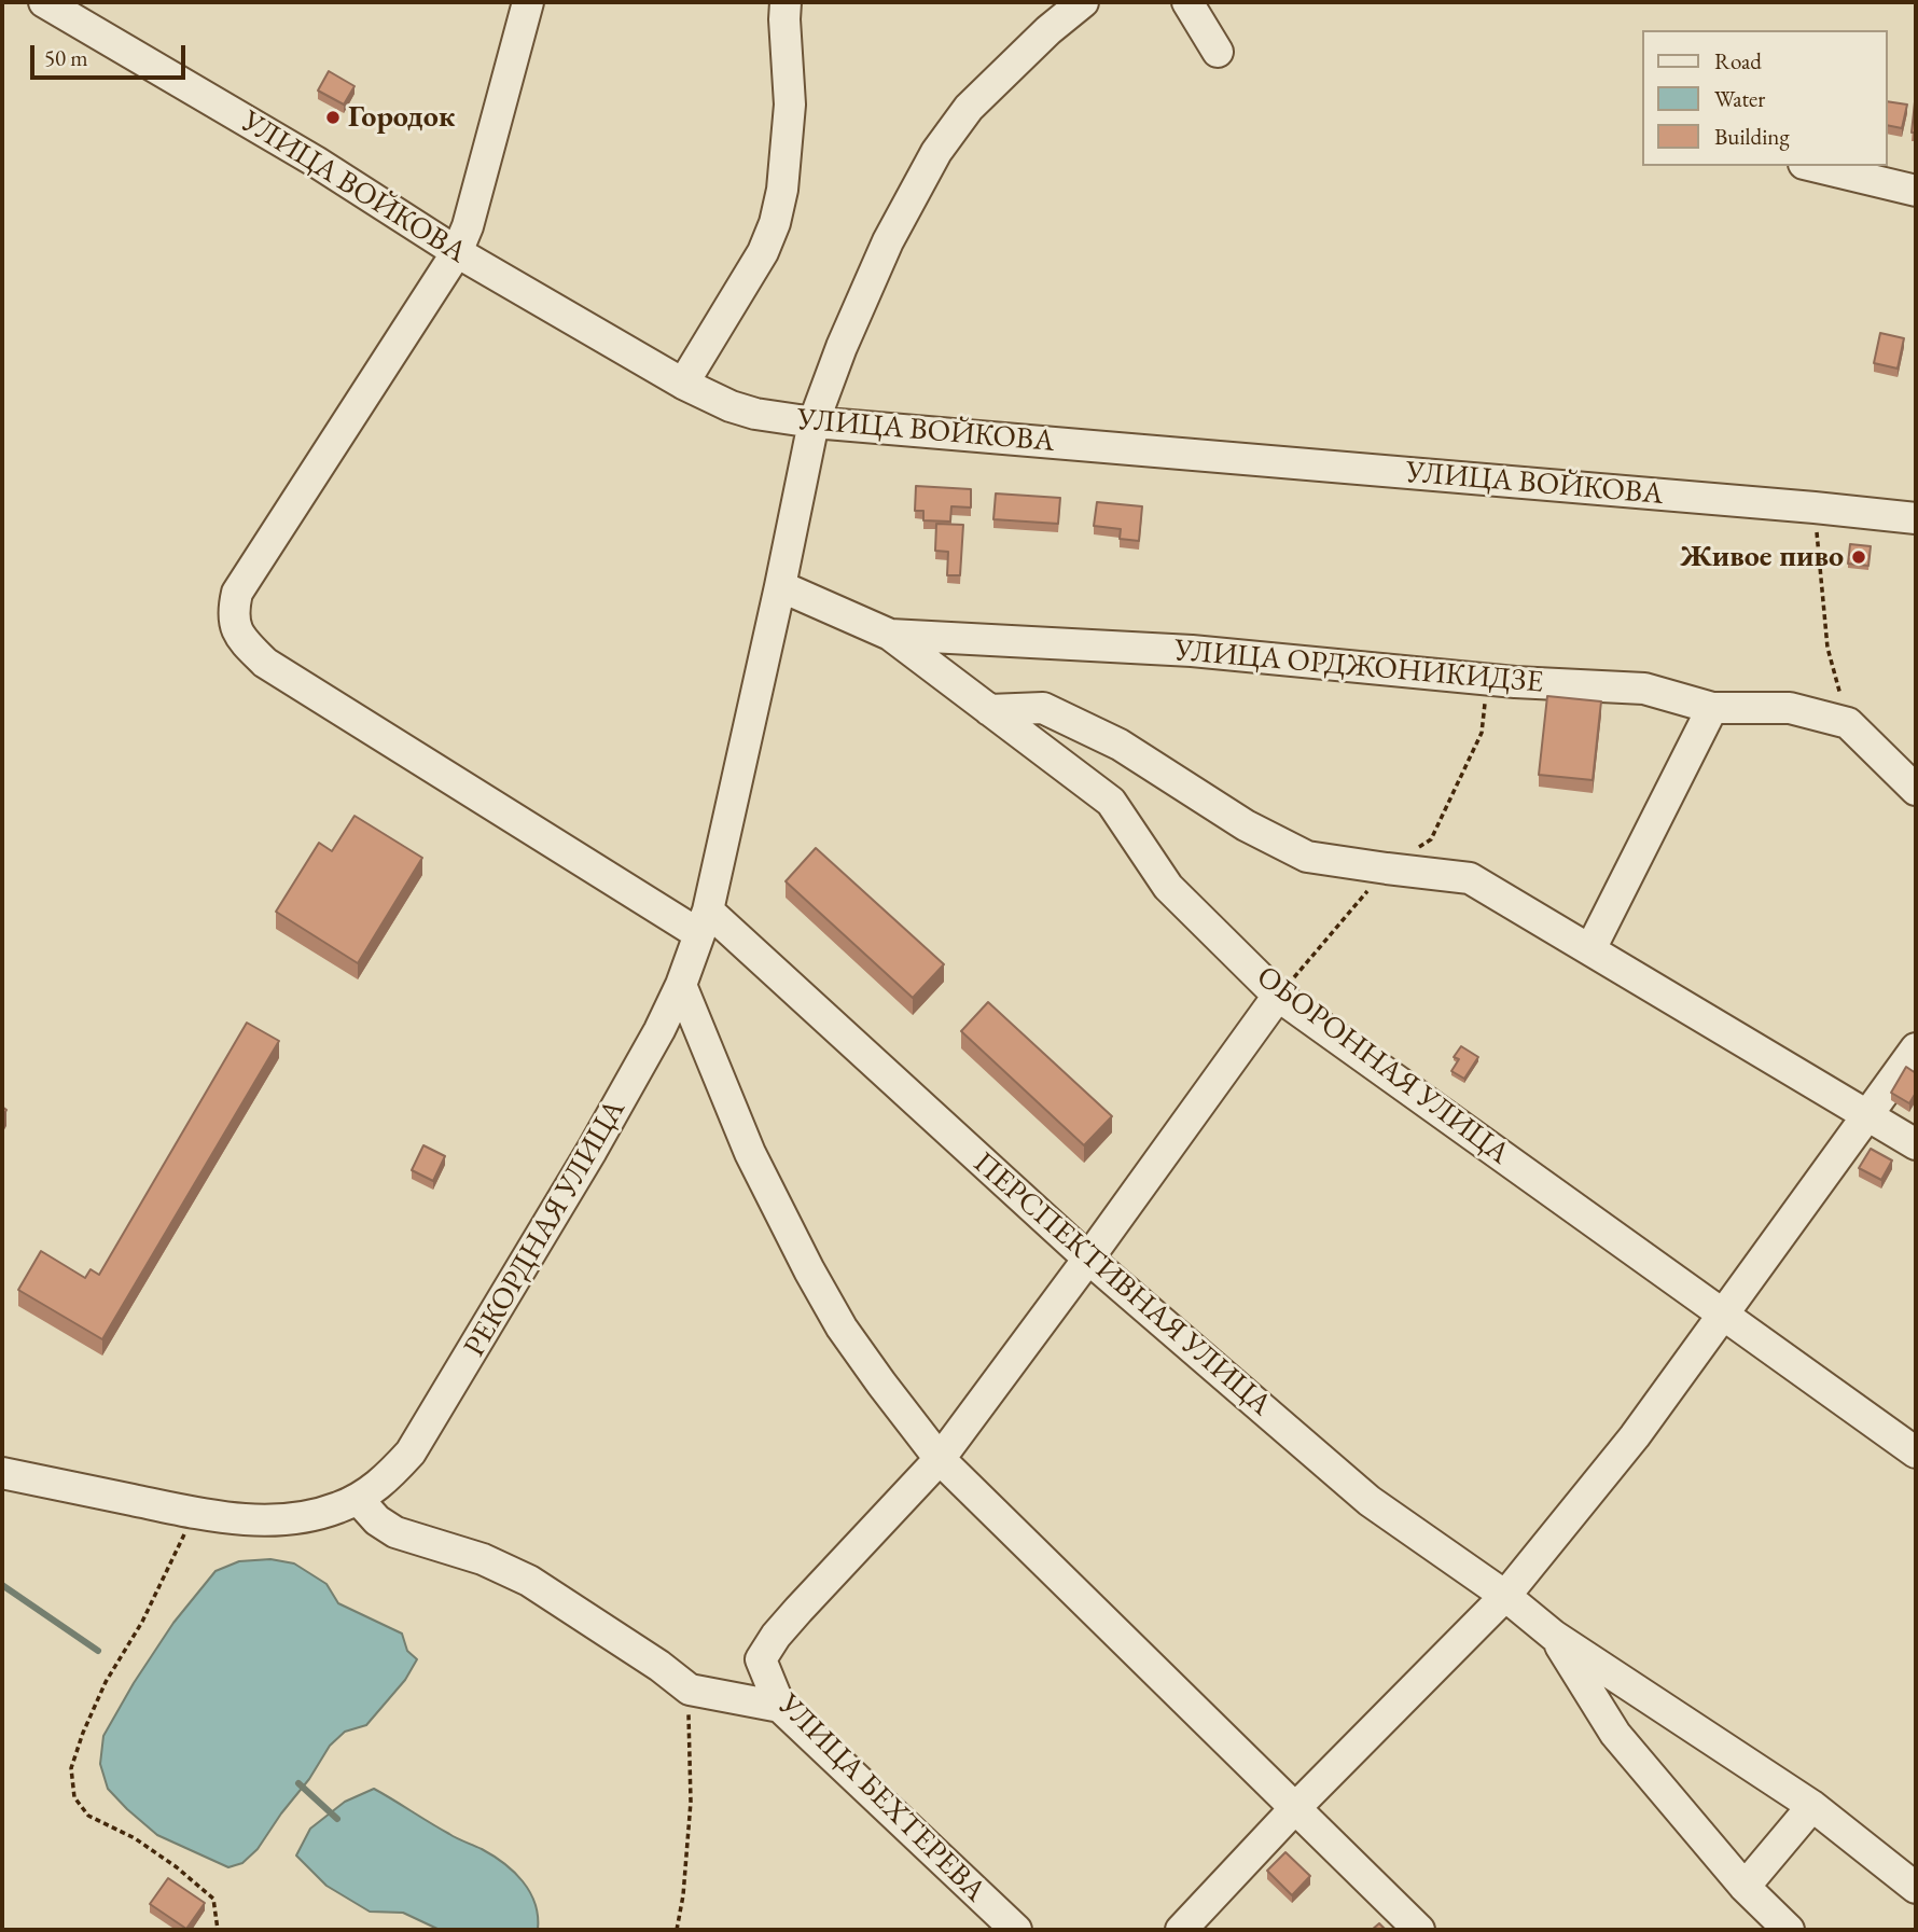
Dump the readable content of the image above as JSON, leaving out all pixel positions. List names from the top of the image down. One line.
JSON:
{"streets":{"street":["УЛИЦА ВОЙКОВА","УЛИЦА ОРДЖОНИКИДЗЕ","ОБОРОННАЯ УЛИЦА","РЕКОРДНАЯ УЛИЦА","ПЕРСПЕКТИВНАЯ УЛИЦА","УЛИЦА БЕХТЕРЕВА"]},"crossings":[["УЛИЦА ВОЙКОВА","РЕКОРДНАЯ УЛИЦА"],["УЛИЦА ВОЙКОВА","ПЕРСПЕКТИВНАЯ УЛИЦА"],["УЛИЦА ОРДЖОНИКИДЗЕ","ОБОРОННАЯ УЛИЦА"],["УЛИЦА ОРДЖОНИКИДЗЕ","РЕКОРДНАЯ УЛИЦА"],["РЕКОРДНАЯ УЛИЦА","ПЕРСПЕКТИВНАЯ УЛИЦА"]],"places":["Городок","Живое пиво"],"legend":["Road","Water","Building"],"scale_bar":"50 m"}
